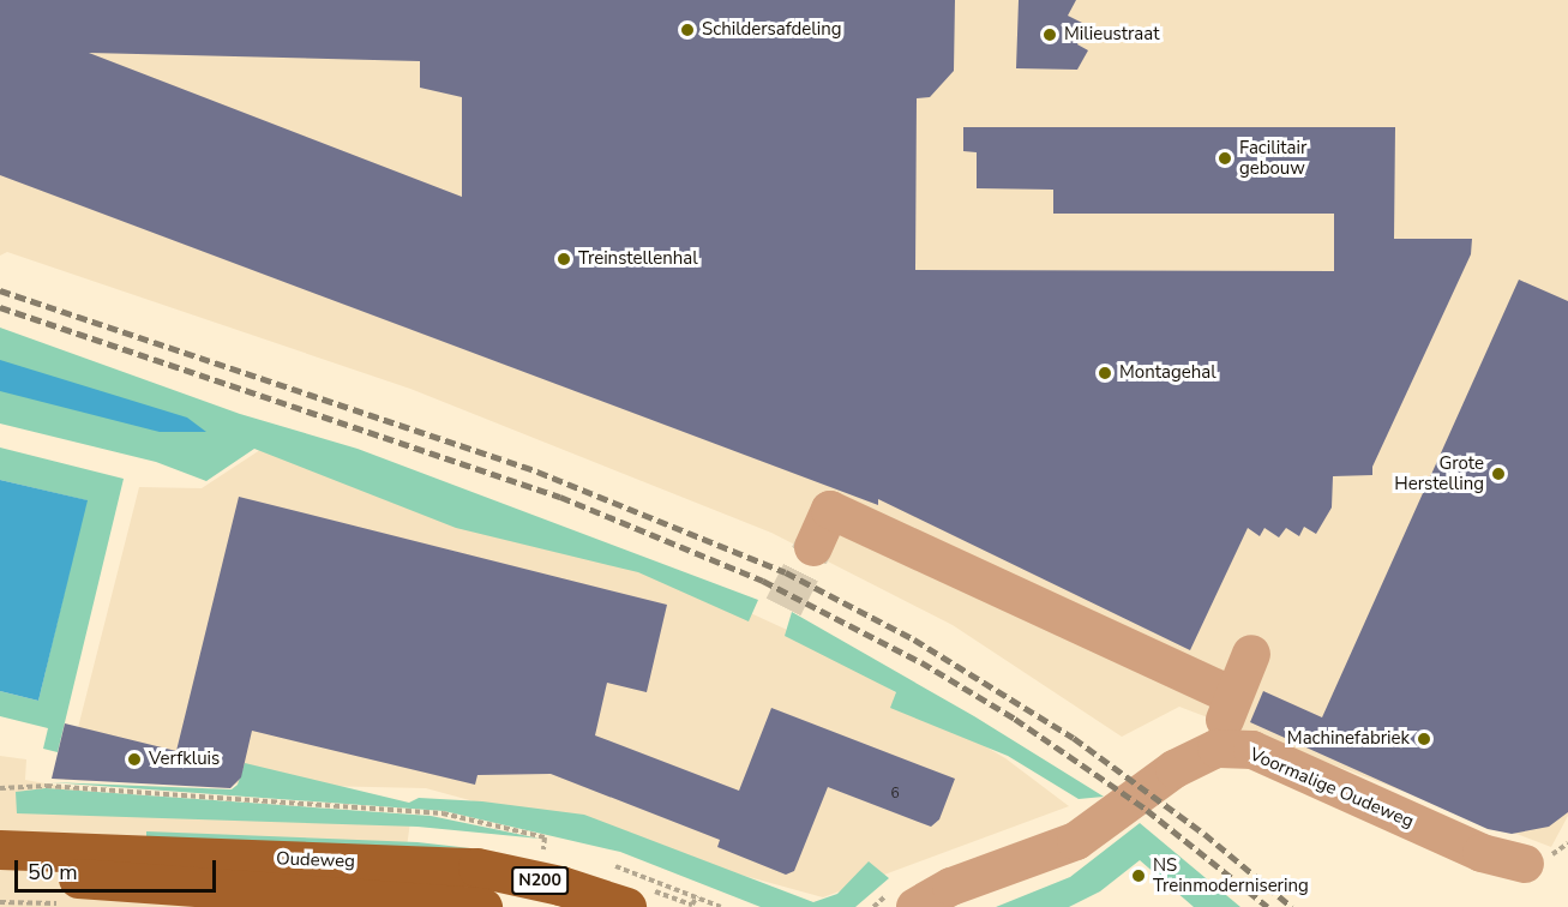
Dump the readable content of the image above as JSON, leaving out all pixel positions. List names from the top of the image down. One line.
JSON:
{"streets":{"main road":["Oudeweg","N200"],"street":["Voormalige Oudeweg"]},"places":["Schildersafdeling","Milieustraat","Facilitair gebouw","Treinstellenhal","Montagehal","Grote Herstelling","Machinefabriek","Verfkluis","NS Treinmodernisering"],"house_numbers":["6"],"scale_bar":"50 m"}
